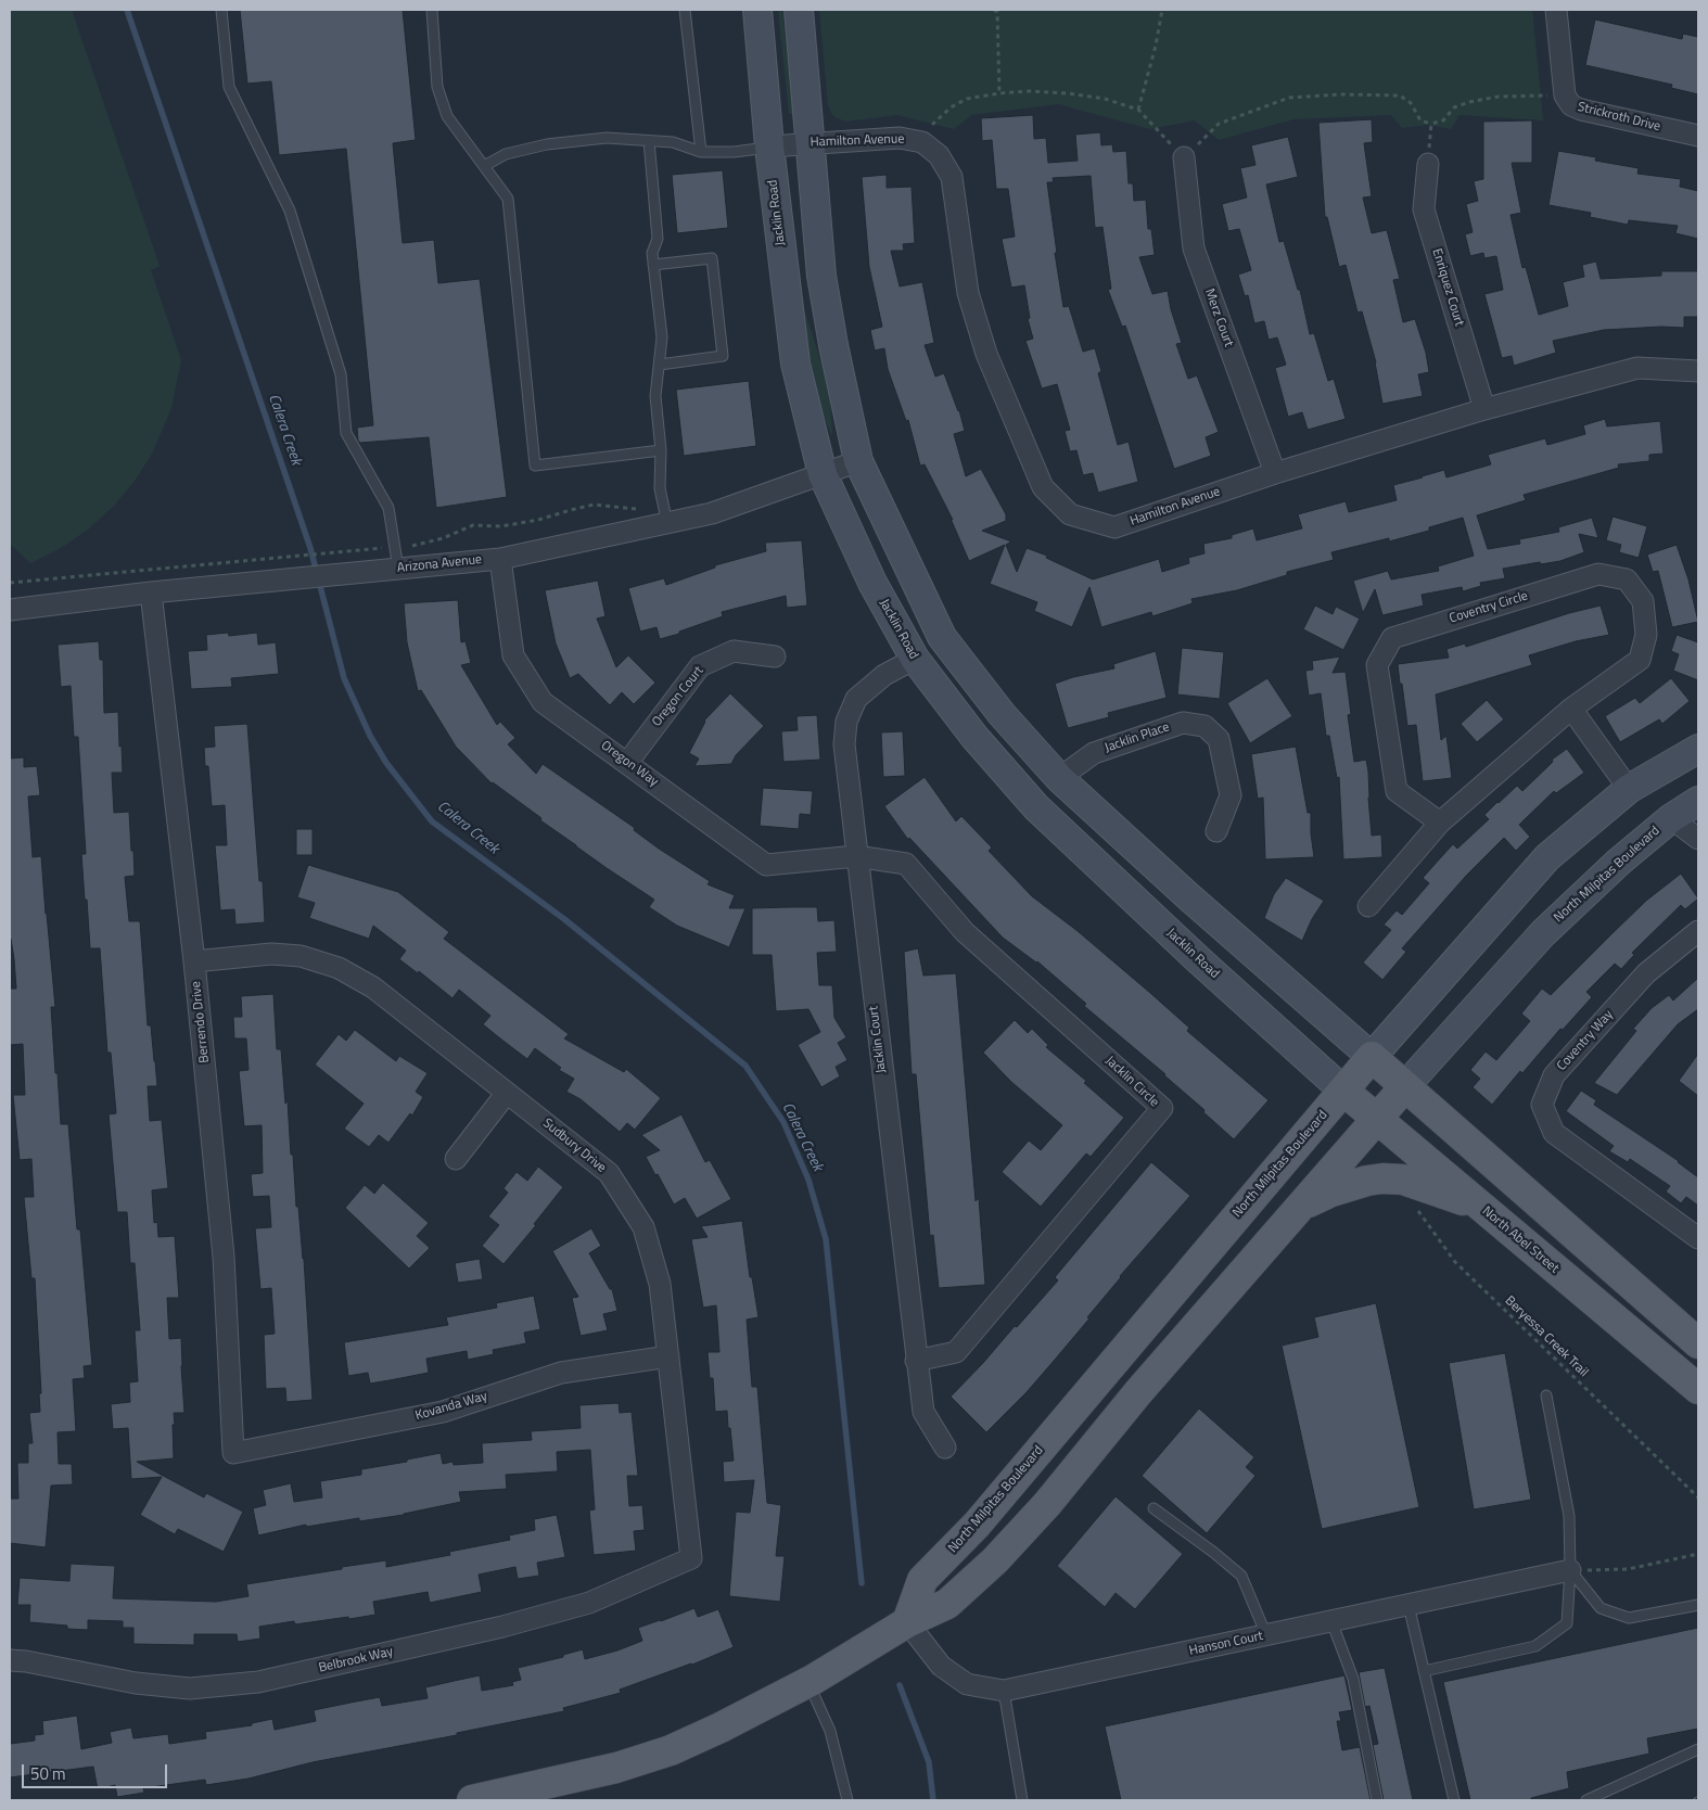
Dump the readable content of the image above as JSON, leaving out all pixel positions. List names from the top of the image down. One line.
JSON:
{"streets":{"main road":["Jacklin Road","North Milpitas Boulevard","North Abel Street"],"street":["Strickroth Drive","Hamilton Avenue","Enriquez Court","Merz Court","Arizona Avenue","Coventry Circle","Oregon Court","Jacklin Place","Oregon Way","Berrendo Drive","Jacklin Court","Coventry Way","Jacklin Circle","Sudbury Drive","Kovanda Way","Hanson Court","Belbrook Way"],"path":["Beryessa Creek Trail"]},"crossings":[["Hamilton Avenue","Jacklin Road"],["Hamilton Avenue","Enriquez Court"],["Hamilton Avenue","Merz Court"],["Jacklin Road","Arizona Avenue"],["Jacklin Road","North Milpitas Boulevard"],["Jacklin Road","Jacklin Court"],["Jacklin Road","North Abel Street"],["Arizona Avenue","Oregon Way"],["Arizona Avenue","Berrendo Drive"],["Oregon Court","Oregon Way"],["Oregon Way","Jacklin Court"],["Oregon Way","Jacklin Circle"],["North Milpitas Boulevard","North Abel Street"],["North Milpitas Boulevard","Hanson Court"],["Berrendo Drive","Sudbury Drive"],["Berrendo Drive","Kovanda Way"],["Jacklin Court","Jacklin Circle"],["Sudbury Drive","Kovanda Way"],["Sudbury Drive","Belbrook Way"]],"water":["Calera Creek"],"scale_bar":"50 m"}
